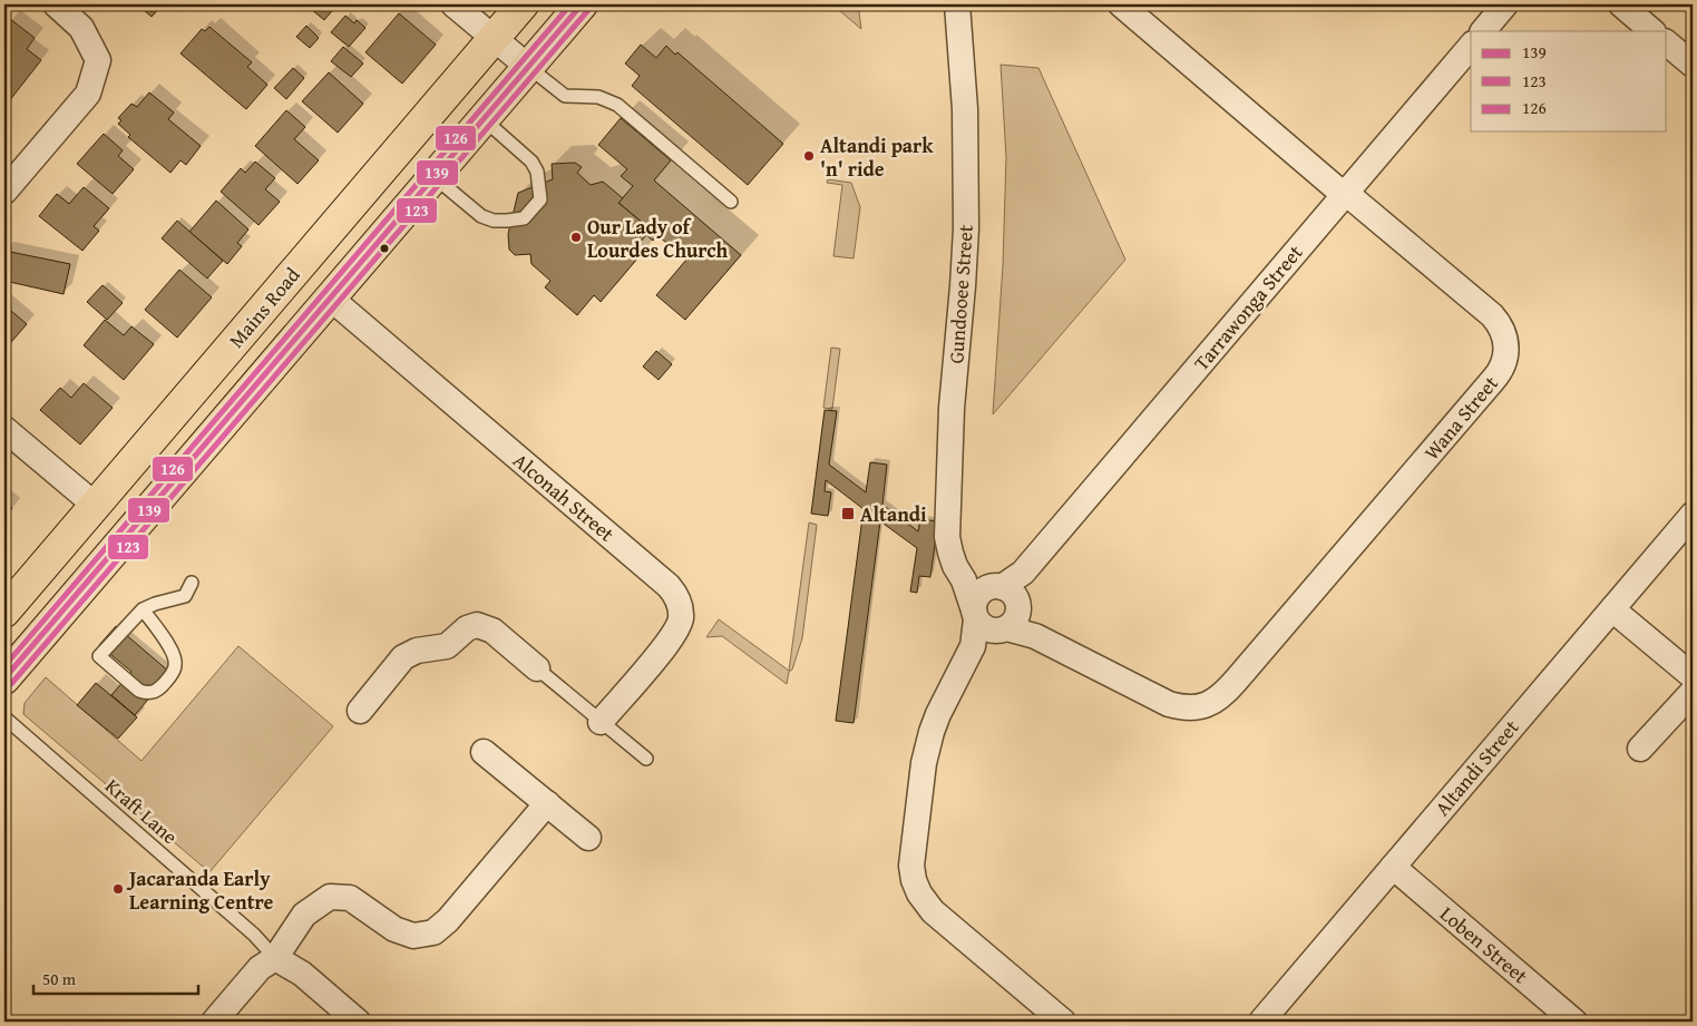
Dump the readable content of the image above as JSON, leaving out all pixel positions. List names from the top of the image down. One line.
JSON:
{"streets":{"main road":["Mains Road"],"street":["Gundooee Street","Tarrawonga Street","Wana Street","Alconah Street","Altandi Street","Loben Street"],"lane":["Kraft Lane"]},"crossings":[["Gundooee Street","Tarrawonga Street"],["Gundooee Street","Wana Street"],["Tarrawonga Street","Wana Street"],["Altandi Street","Loben Street"]],"places":{"other":["Altandi park 'n' ride","Our Lady of Lourdes Church","Jacaranda Early Learning Centre"],"transit":["Altandi"]},"lines":["transit line 139","transit line 126","transit line 123"],"legend":["139","123","126"],"scale_bar":"50 m"}
